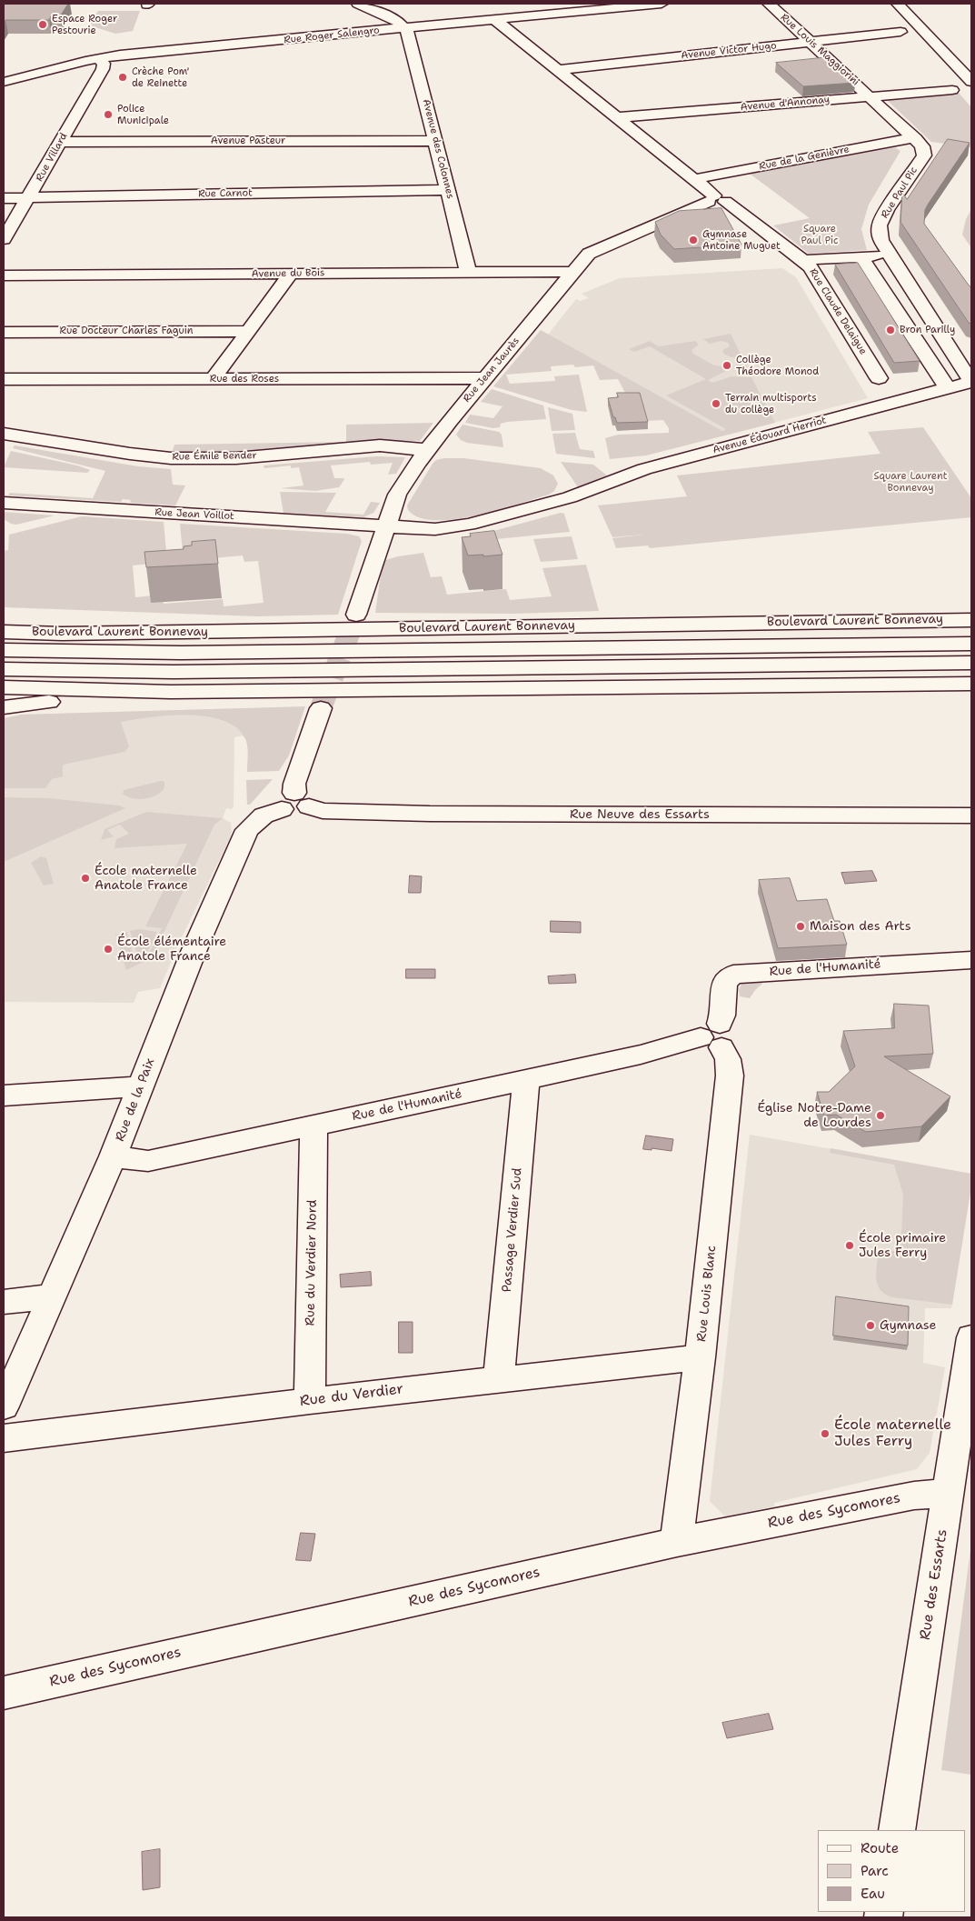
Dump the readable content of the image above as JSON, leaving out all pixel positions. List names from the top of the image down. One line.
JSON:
{"streets":{"main road":["Rue Roger Salengro","Rue Louis Maggiorini","Avenue Victor Hugo","Avenue d'Annonay","Avenue Pasteur","Avenue des Colonnes","Rue Villard","Rue de la Genièvre","Rue Paul Pic","Rue Carnot","Avenue du Bois","Rue Claude Delaigue","Rue Docteur Charles Faguin","Rue Jean Jaurès","Rue des Roses","Avenue Édouard Herriot","Rue Émile Bender","Rue Jean Voillot","Boulevard Laurent Bonnevay","Rue Neuve des Essarts","Rue de l'Humanité","Rue de la Paix","Passage Verdier Sud","Rue du Verdier Nord","Rue Louis Blanc","Rue du Verdier","Rue des Sycomores","Rue des Essarts"]},"crossings":[["Rue Roger Salengro","Avenue des Colonnes"],["Rue Louis Maggiorini","Avenue Victor Hugo"],["Rue Louis Maggiorini","Avenue d'Annonay"],["Rue Louis Maggiorini","Rue Paul Pic"],["Avenue d'Annonay","Rue Paul Pic"],["Avenue Pasteur","Avenue des Colonnes"],["Avenue Pasteur","Rue Villard"],["Avenue des Colonnes","Rue Carnot"],["Avenue des Colonnes","Avenue du Bois"],["Rue Villard","Rue Carnot"],["Rue de la Genièvre","Rue Paul Pic"],["Rue Paul Pic","Avenue Édouard Herriot"],["Avenue du Bois","Rue Jean Jaurès"],["Rue Claude Delaigue","Rue Jean Jaurès"],["Rue Jean Jaurès","Rue des Roses"],["Rue Jean Jaurès","Avenue Édouard Herriot"],["Rue Jean Jaurès","Rue Émile Bender"],["Rue Jean Jaurès","Rue Jean Voillot"],["Avenue Édouard Herriot","Rue Jean Voillot"],["Rue Neuve des Essarts","Rue de la Paix"],["Rue de l'Humanité","Rue de la Paix"],["Rue de l'Humanité","Passage Verdier Sud"],["Rue de l'Humanité","Rue du Verdier Nord"],["Rue de l'Humanité","Rue Louis Blanc"],["Passage Verdier Sud","Rue du Verdier"],["Rue du Verdier Nord","Rue du Verdier"],["Rue Louis Blanc","Rue du Verdier"],["Rue Louis Blanc","Rue des Sycomores"],["Rue des Sycomores","Rue des Essarts"]],"parks":["Square Paul Pic","Square Laurent Bonnevay"],"places":["Espace Roger Pestourie","Crèche Pom' de Reinette","Police Municipale","Gymnase Antoine Muguet","Bron Parilly","Collège Théodore Monod","Terrain multisports du collège","École maternelle Anatole France","Maison des Arts","École élémentaire Anatole France","Église Notre-Dame de Lourdes","École primaire Jules Ferry","Gymnase","École maternelle Jules Ferry"],"legend":["Route","Parc","Eau"]}
